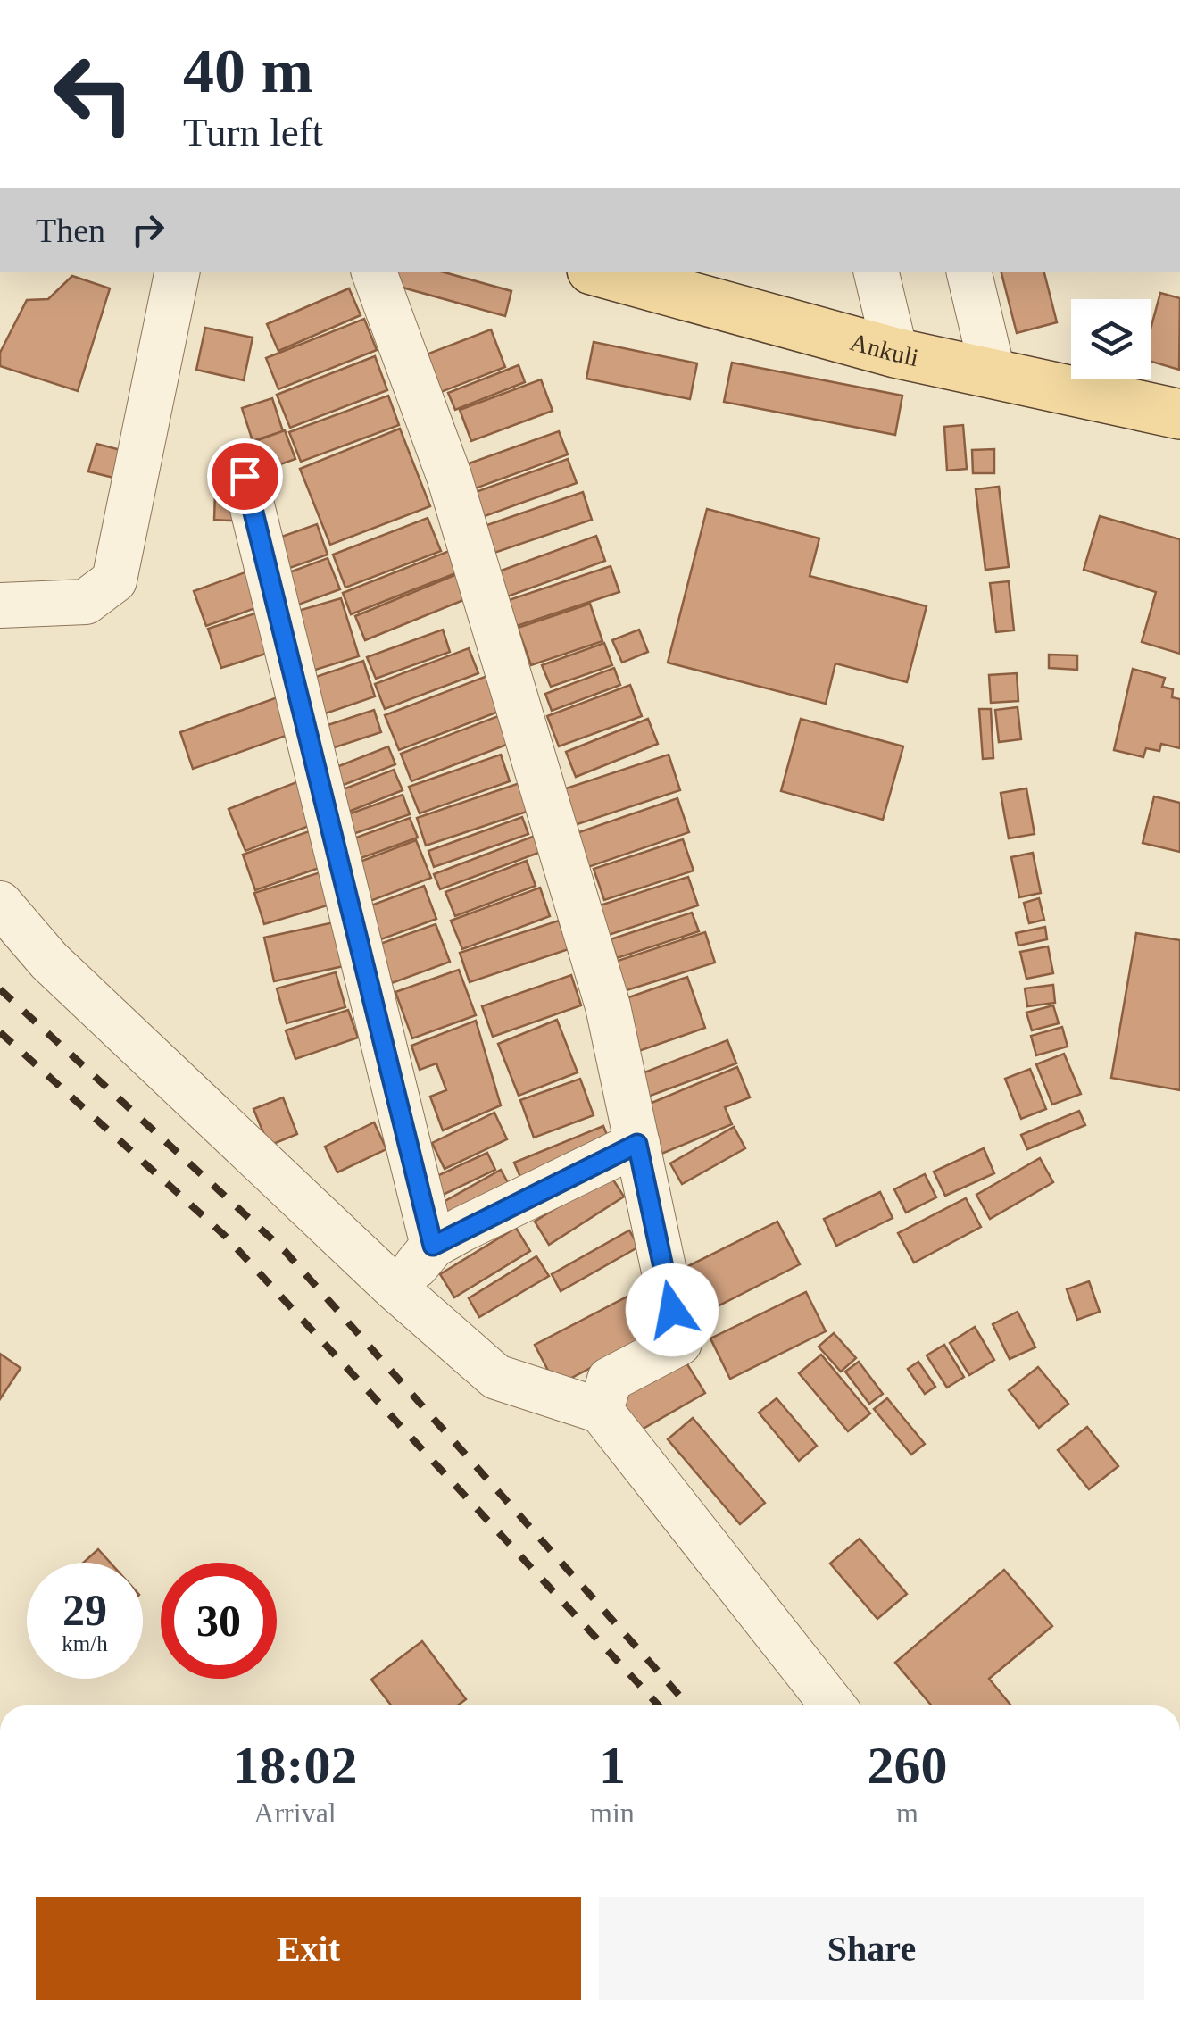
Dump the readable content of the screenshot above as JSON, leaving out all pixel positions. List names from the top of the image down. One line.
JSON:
{"streets":{"main road":["Ankuli"]},"page":{"turn":["40 m","Turn left"],"then":"Then","speed":"29 km/h","limit":"30","eta":["18:02","Arrival","1","min","260","m"],"buttons":["Exit","Share"]}}
